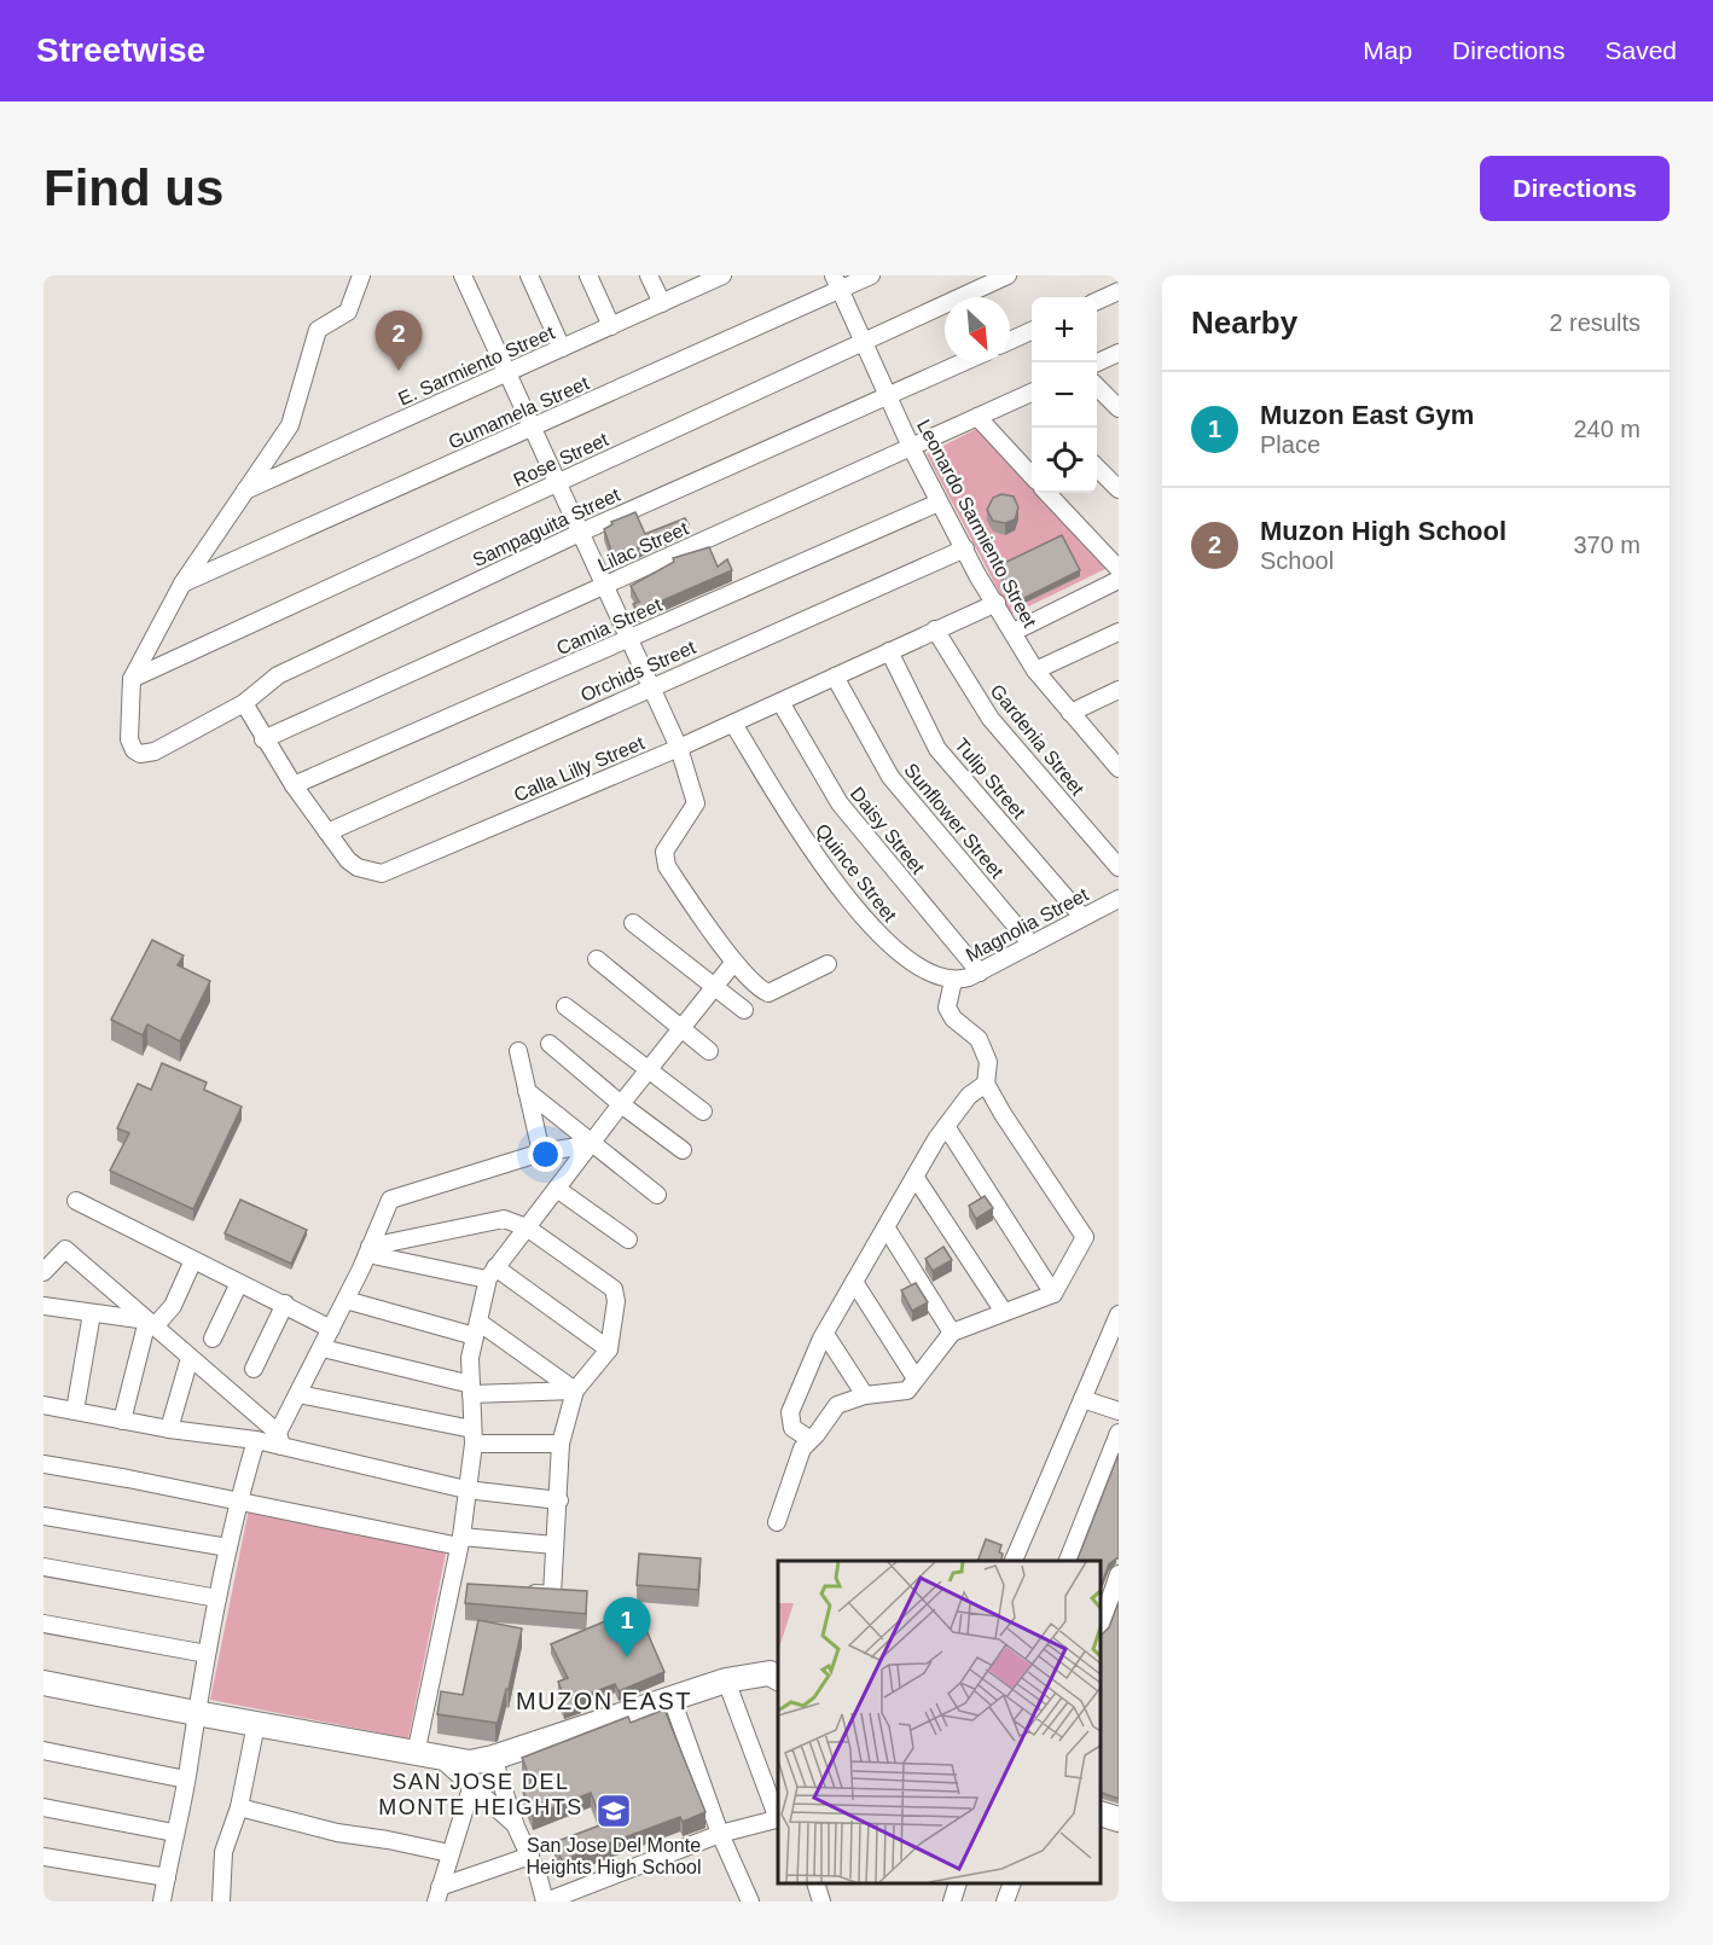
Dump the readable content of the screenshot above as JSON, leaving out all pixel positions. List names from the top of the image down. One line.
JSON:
{"streets":{"street":["E. Sarmiento Street","Gumamela Street","Rose Street","Leonardo Sarmiento Street","Sampaguita Street","Lilac Street","Camia Street","Orchids Street","Gardenia Street","Calla Lilly Street","Tulip Street","Sunflower Street","Daisy Street","Quince Street","Magnolia Street"]},"crossings":[["Gumamela Street","Leonardo Sarmiento Street"],["Rose Street","Leonardo Sarmiento Street"],["Rose Street","Sampaguita Street"],["Leonardo Sarmiento Street","Sampaguita Street"],["Leonardo Sarmiento Street","Lilac Street"],["Leonardo Sarmiento Street","Camia Street"],["Leonardo Sarmiento Street","Orchids Street"],["Leonardo Sarmiento Street","Calla Lilly Street"],["Sampaguita Street","Calla Lilly Street"],["Lilac Street","Calla Lilly Street"],["Camia Street","Calla Lilly Street"],["Orchids Street","Calla Lilly Street"],["Gardenia Street","Calla Lilly Street"],["Calla Lilly Street","Tulip Street"],["Calla Lilly Street","Sunflower Street"],["Calla Lilly Street","Daisy Street"],["Calla Lilly Street","Quince Street"],["Tulip Street","Magnolia Street"],["Sunflower Street","Magnolia Street"],["Daisy Street","Magnolia Street"],["Quince Street","Magnolia Street"]],"districts":["MUZON EAST","SAN JOSE DEL MONTE HEIGHTS"],"places":{"school or university":["San Jose Del Monte Heights High School"]},"north":"bottom right","page":{"header":"Streetwise","nav":["Map","Directions","Saved"],"buttons":"Directions","title":"Find us","heading":["Nearby","2 results"],"map_buttons":["+","−"],"pins":["2","1"],"list":[{"mark":"1","name":"Muzon East Gym","note":"Place","value":"240 m"},{"mark":"2","name":"Muzon High School","note":"School","value":"370 m"}]}}
